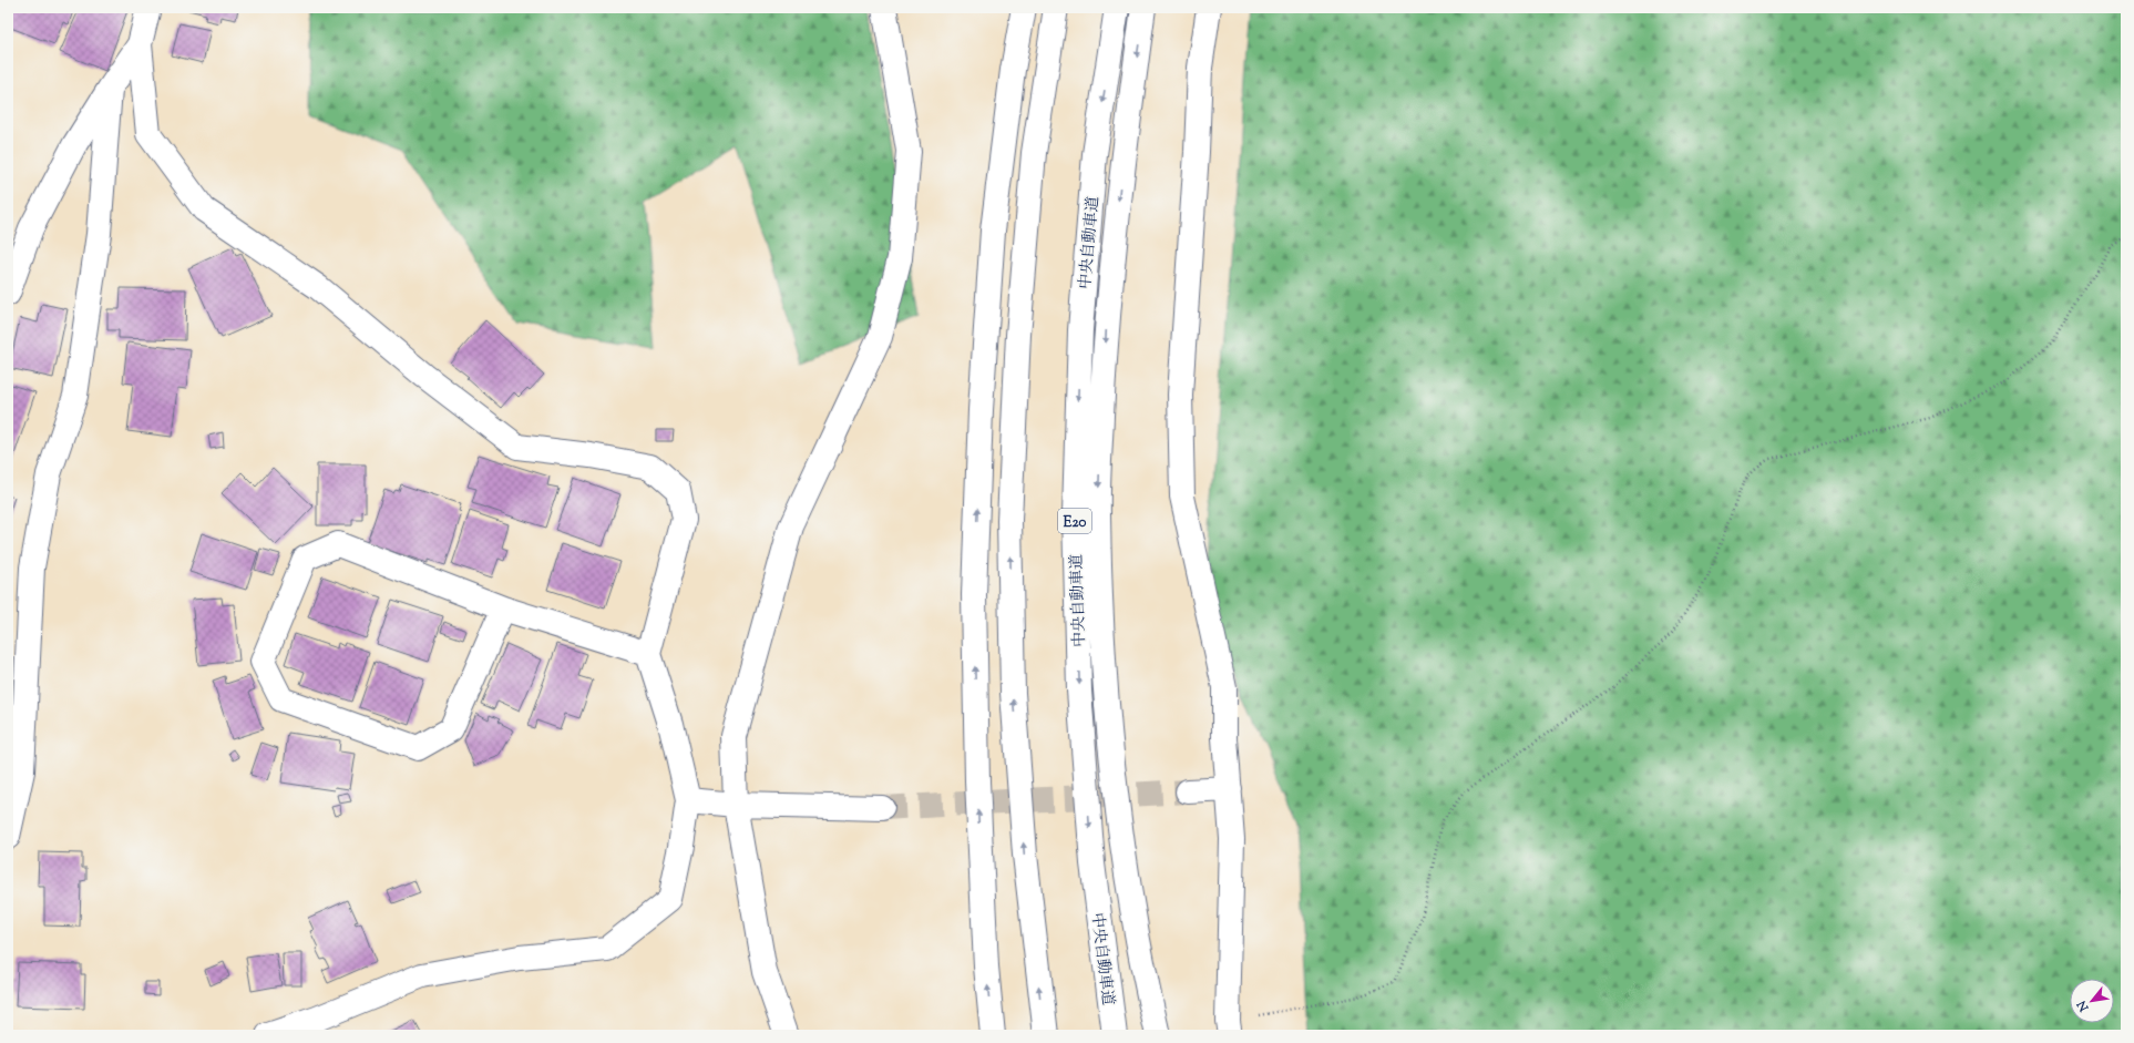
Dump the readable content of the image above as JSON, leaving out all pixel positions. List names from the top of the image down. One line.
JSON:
{"streets":{"main road":["中央自動車道","E20"]},"north":"bottom left"}
